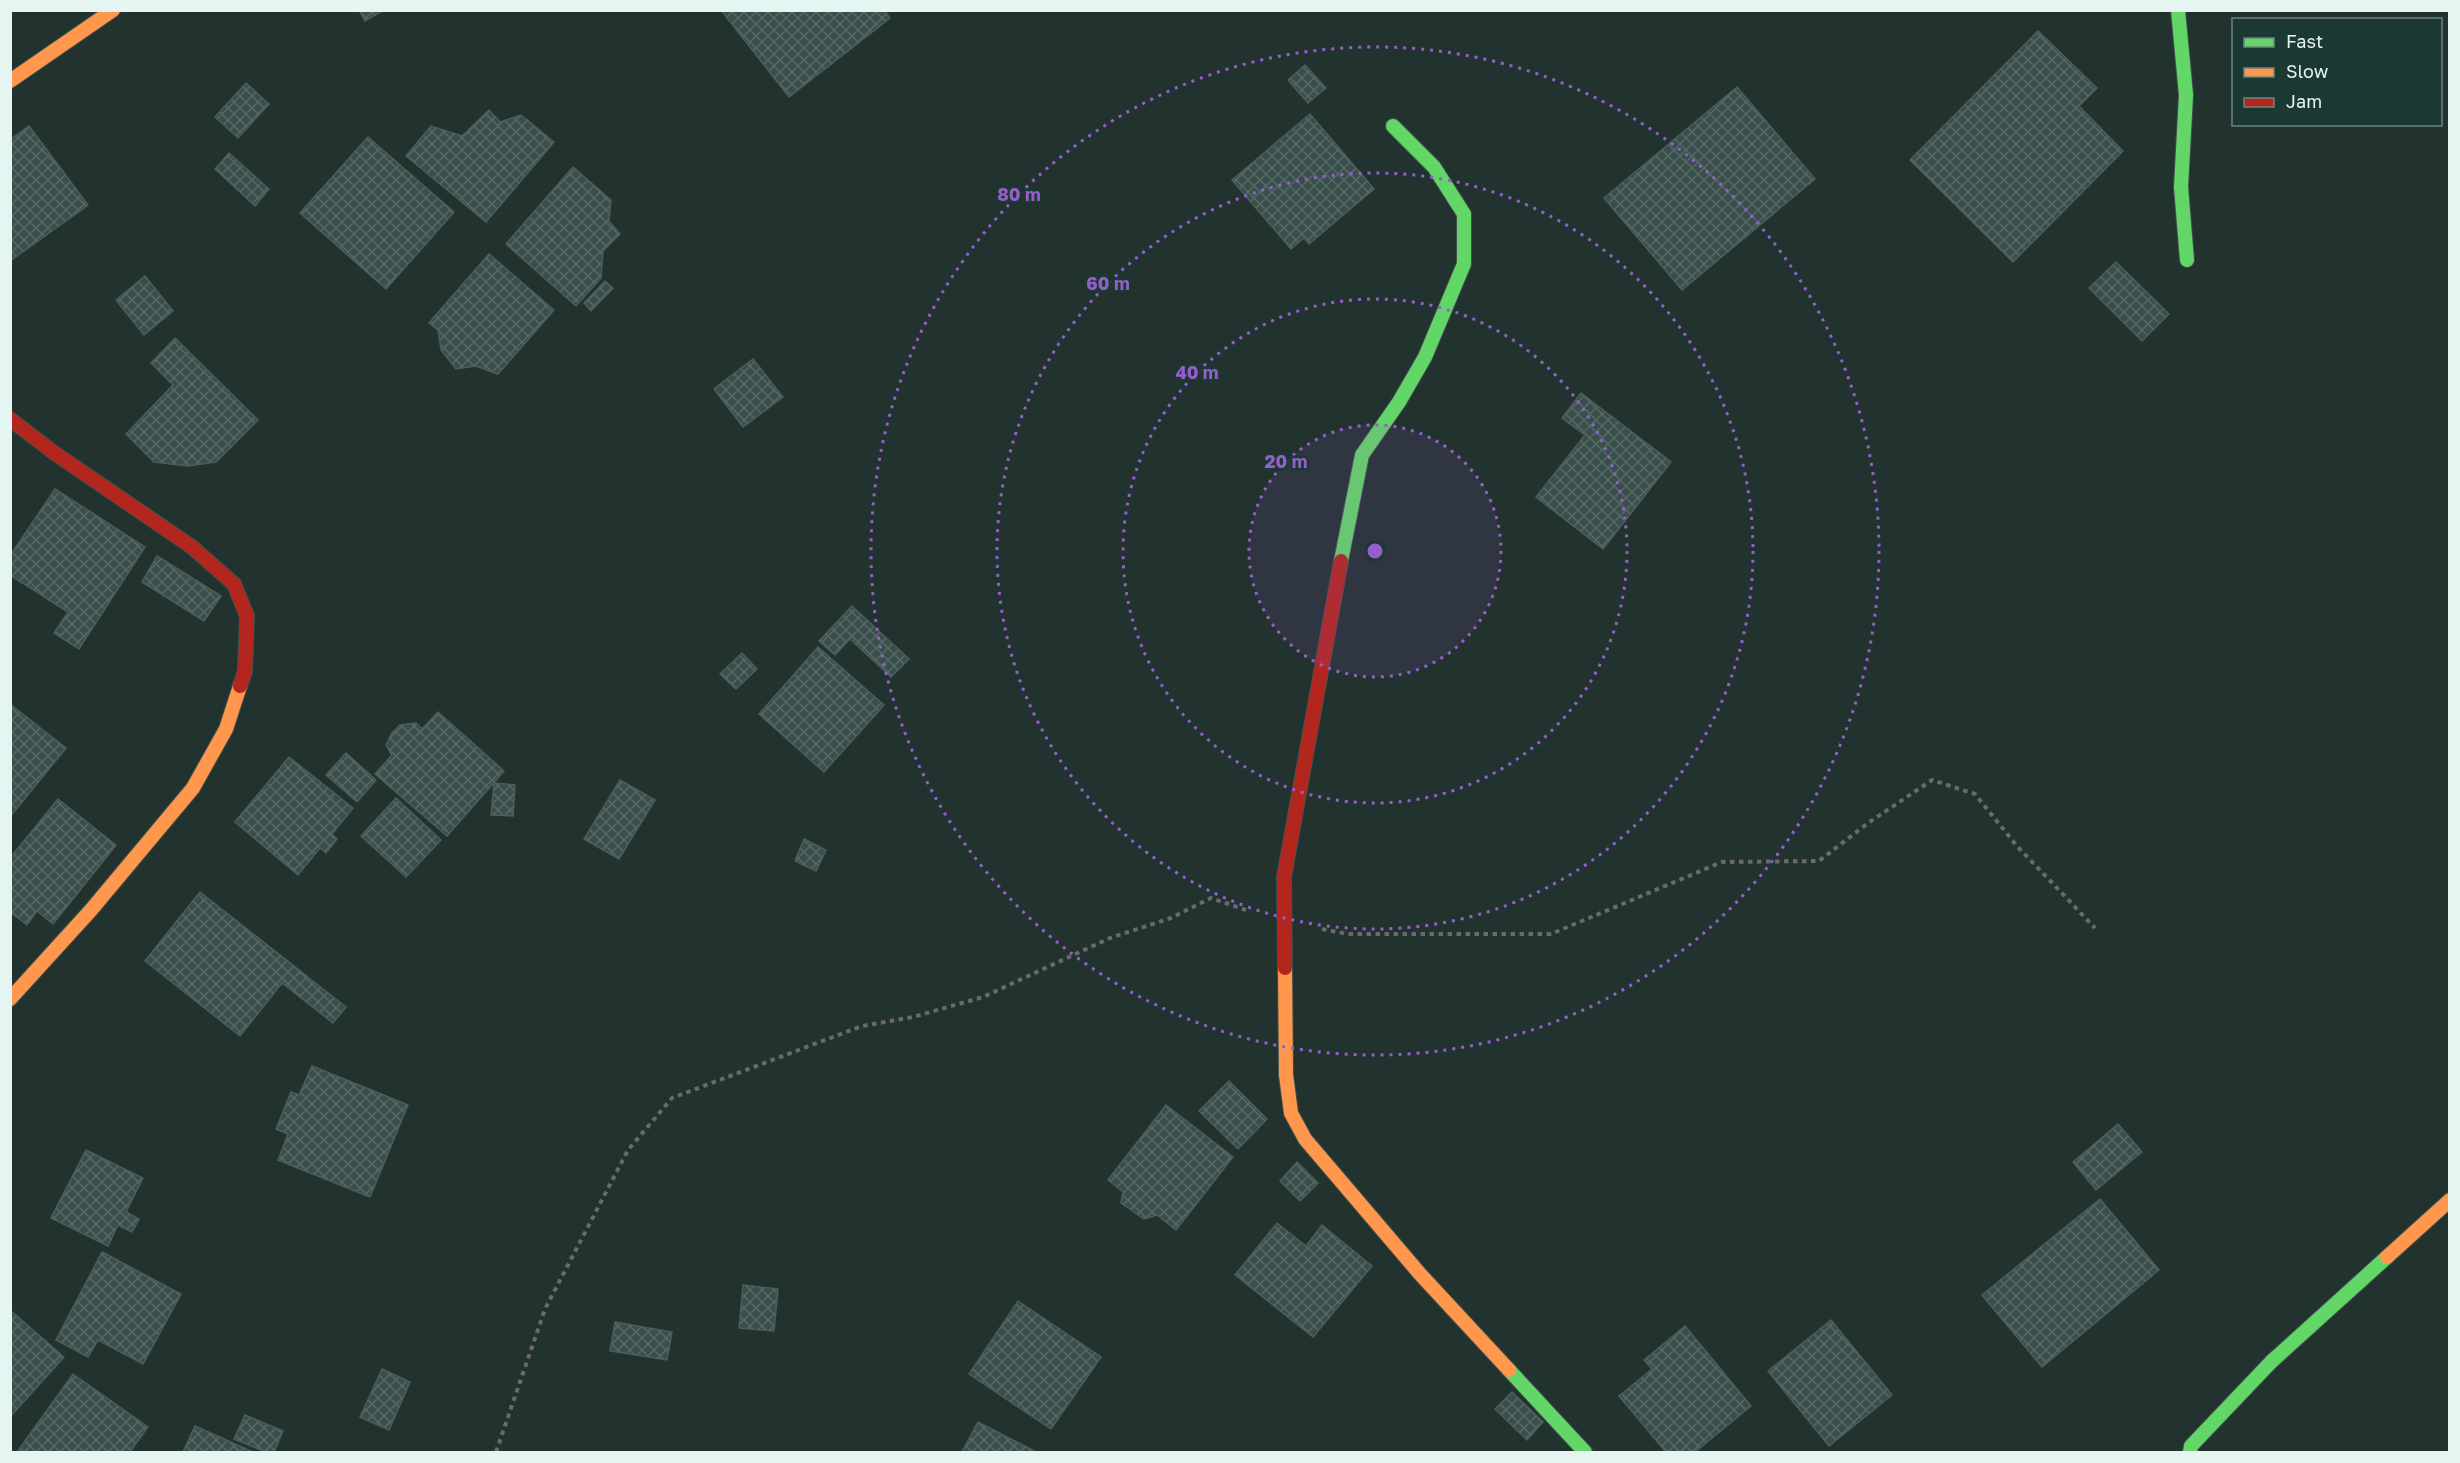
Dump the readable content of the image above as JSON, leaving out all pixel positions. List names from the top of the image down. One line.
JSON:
{"legend":["Fast","Slow","Jam"],"rings":["80 m","60 m","40 m","20 m"]}
